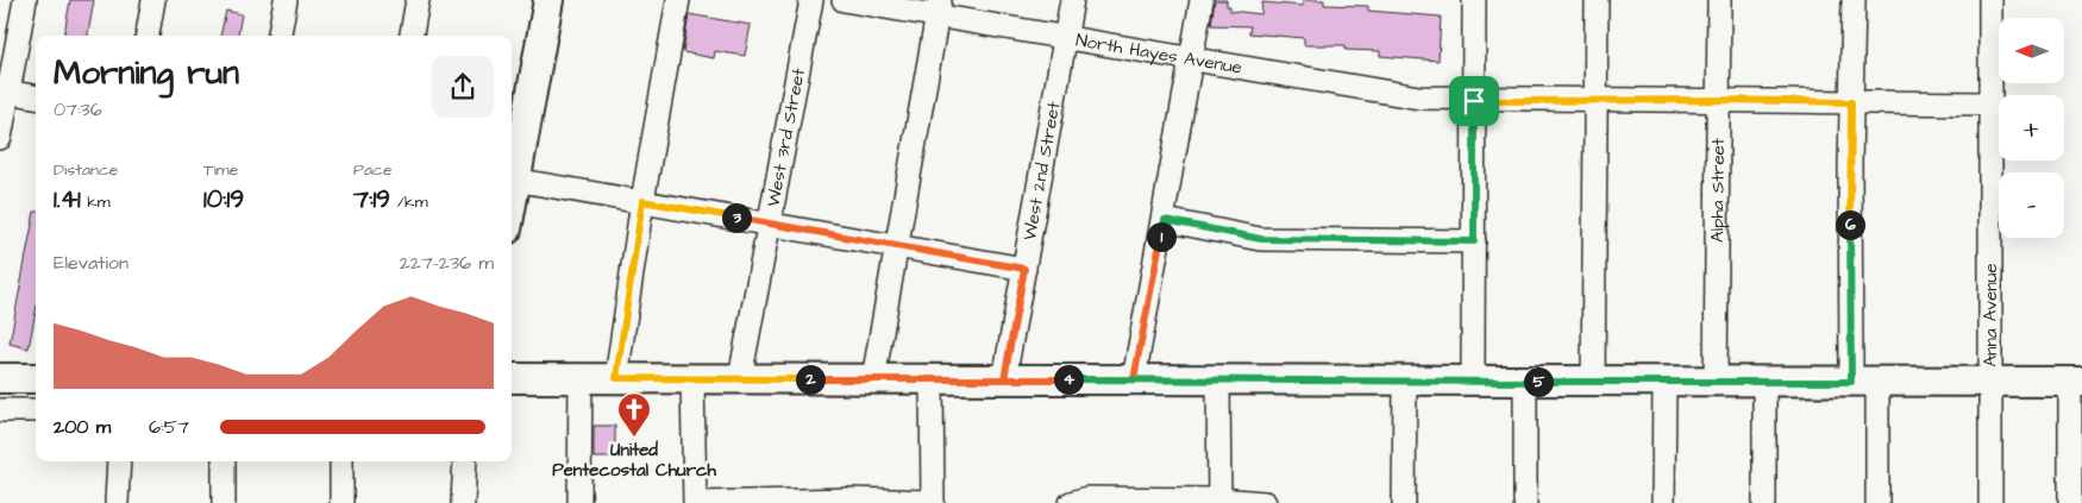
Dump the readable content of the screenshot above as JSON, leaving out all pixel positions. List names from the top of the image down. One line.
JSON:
{"streets":{"street":["North Hayes Avenue","West 3rd Street","West 2nd Street","Alpha Street","Anna Avenue"]},"crossings":[["North Hayes Avenue","West 2nd Street"],["North Hayes Avenue","Alpha Street"],["North Hayes Avenue","Anna Avenue"]],"places":{"church":["United Pentecostal Church"]},"north":"left","page":{"map_buttons":["+","−"],"heading":["Morning run","07:36"],"stats":[["Distance","1.41 km"],["Time","10:19"],["Pace","7:19 /km"]],"pins":["3","6","1","2","4","5"],"chart":["Elevation","227–236 m"],"list":[{"name":"200 m","note":"6:57"}]}}
